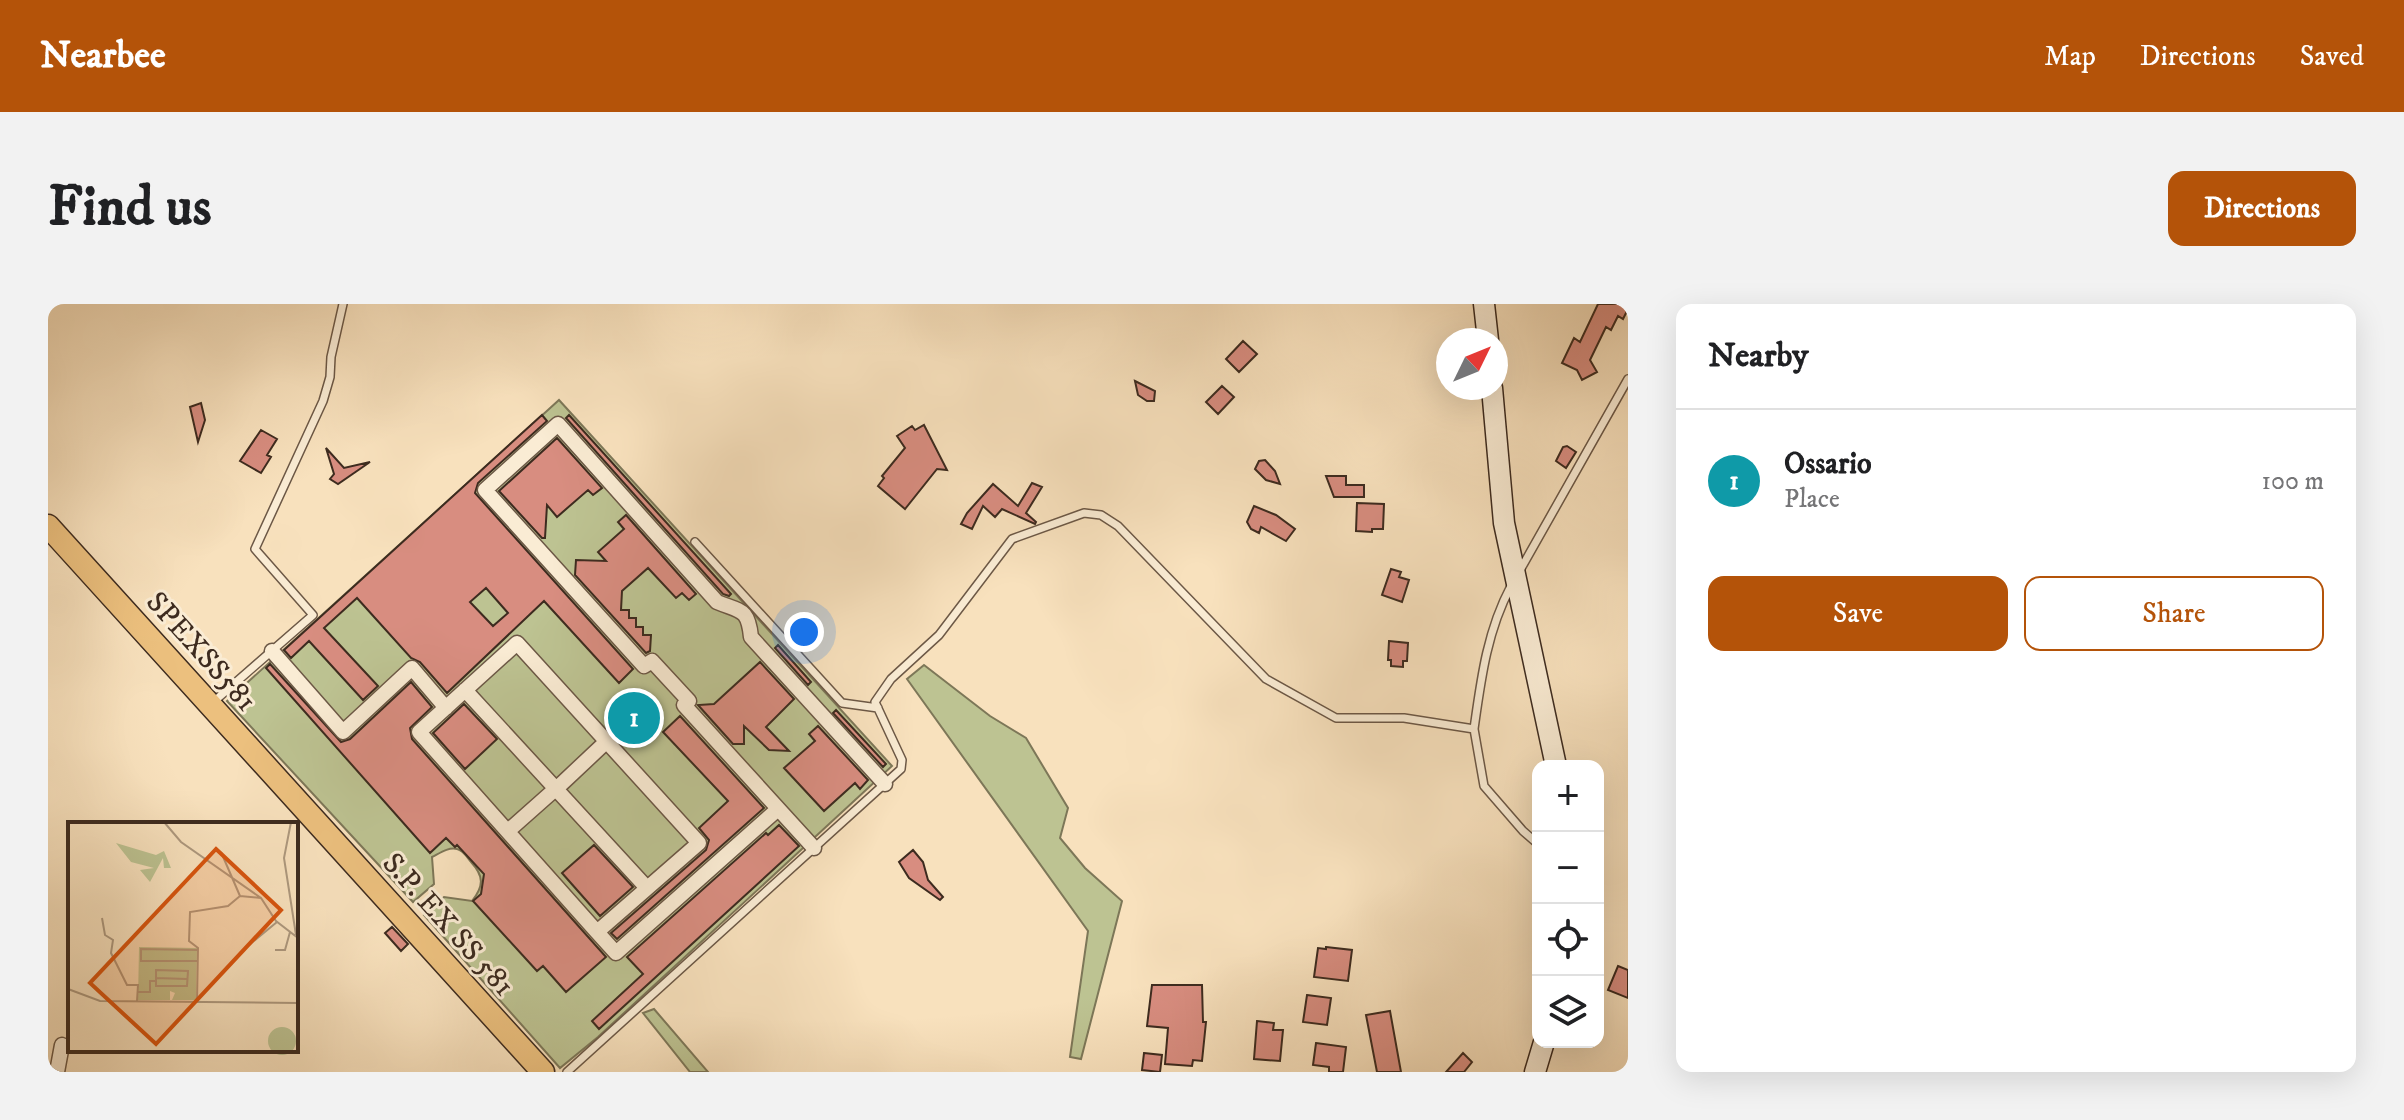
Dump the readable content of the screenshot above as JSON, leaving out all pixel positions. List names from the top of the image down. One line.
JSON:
{"streets":{"main road":["SPEXSS581","S.P. EX SS 581"]},"crossings":[["SPEXSS581","S.P. EX SS 581"]],"north":"top right","page":{"header":"Nearbee","nav":["Map","Directions","Saved"],"buttons":["Directions",["Save","Share"]],"title":"Find us","heading":"Nearby","list":[{"mark":"1","name":"Ossario","note":"Place","value":"100 m"}],"pins":"1","map_buttons":["+","−"]}}
